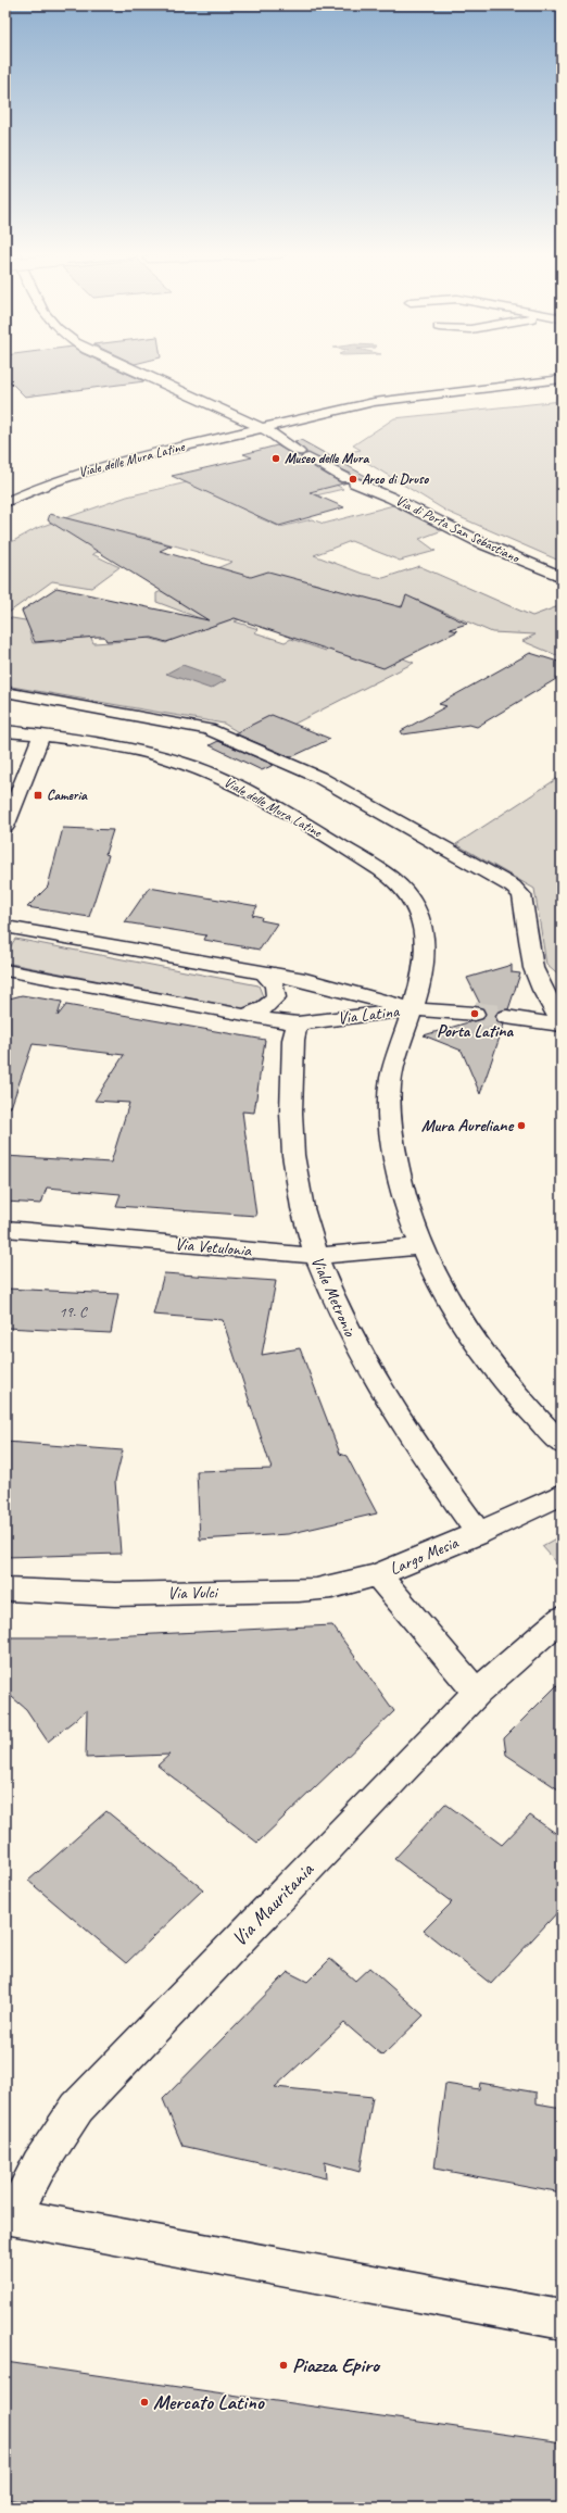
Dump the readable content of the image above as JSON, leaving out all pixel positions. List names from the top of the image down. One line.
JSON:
{"streets":{"street":["Viale delle Mura Latine","Via di Porta San Sebastiano","Via Latina","Via Vetulonia","Viale Metronio","Largo Mesia","Via Vulci","Via Mauritania"]},"crossings":[["Viale delle Mura Latine","Via di Porta San Sebastiano"],["Viale delle Mura Latine","Via Latina"],["Via Latina","Viale Metronio"],["Via Vetulonia","Viale Metronio"],["Viale Metronio","Largo Mesia"],["Largo Mesia","Via Vulci"],["Largo Mesia","Via Mauritania"]],"places":{"other":["Museo delle Mura","Arco di Druso","Porta Latina","Mura Aureliane","Piazza Epiro","Mercato Latino"],"transit":["Cameria"]},"house_numbers":["19. С"]}
